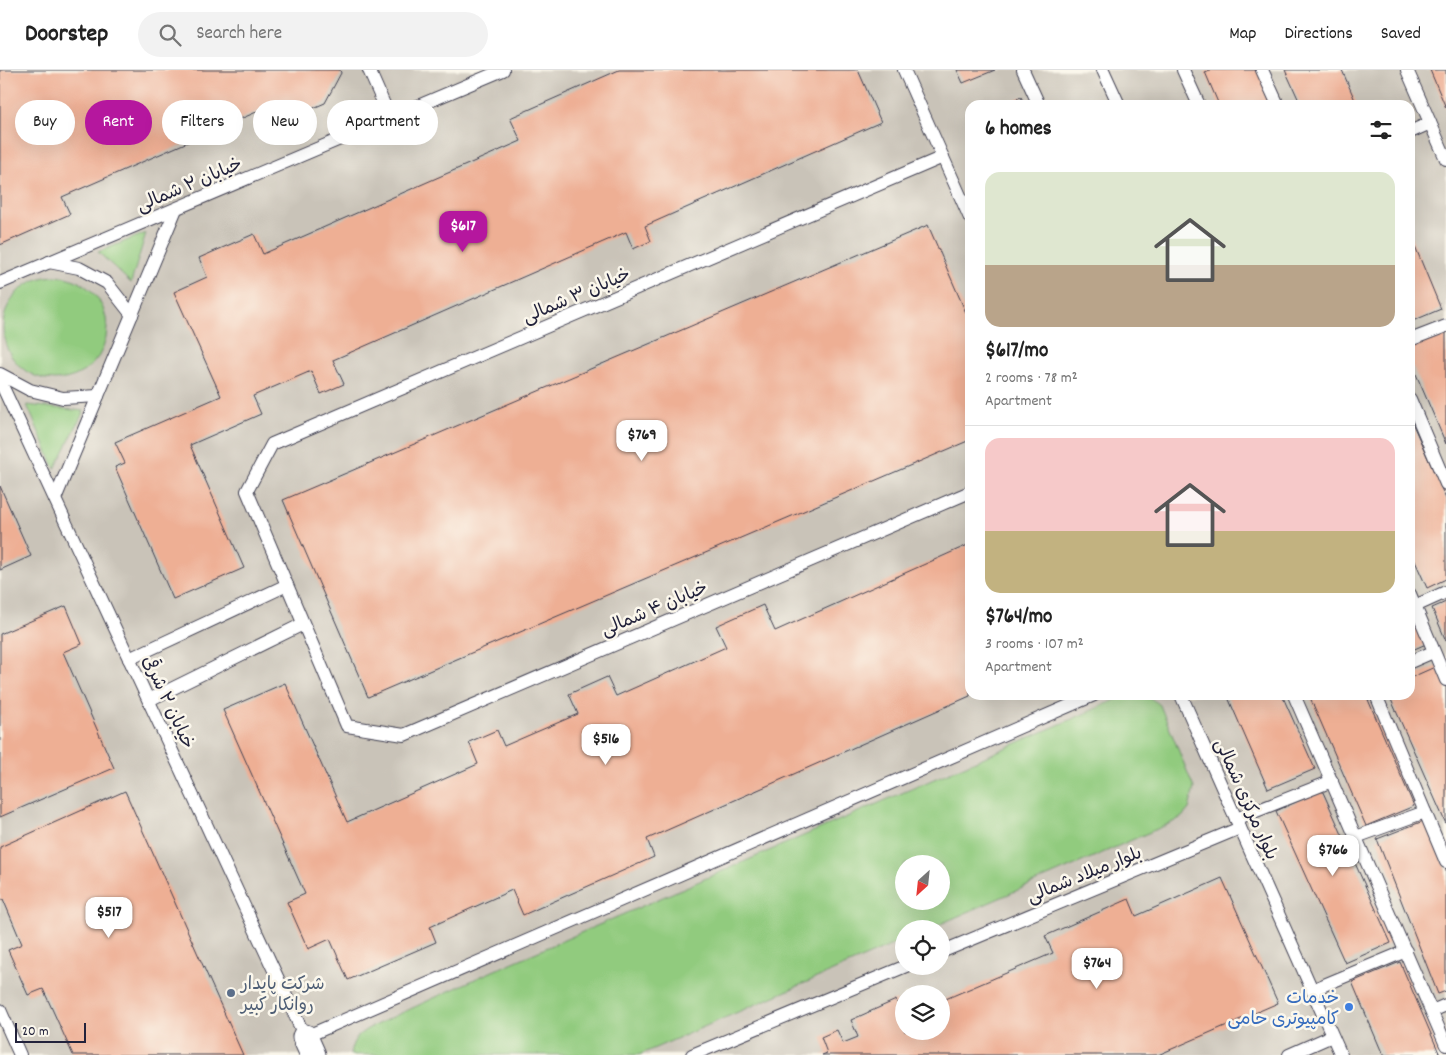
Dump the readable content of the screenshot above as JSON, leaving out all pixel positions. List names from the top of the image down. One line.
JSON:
{"streets":{"lane":["خیابان ۲ شمالی","خیابان ۳ شمالی","خیابان ۴ شمالی","خیابان ۲ شرقی","بلوار مرکزی شمالی","بلوار میلاد شمالی"]},"crossings":[["بلوار مرکزی شمالی","بلوار میلاد شمالی"]],"places":["شرکت پایدار روانکار کبیر","خدمات کامپیوتری حامی"],"scale_bar":"20 m","north":"bottom left","page":{"header":"Doorstep","search":"Search here","nav":["Map","Directions","Saved"],"chip":["Buy","Rent","Filters","New","Apartment"],"heading":"6 homes","list":[{"name":"$617/mo","note":"2 rooms · 78 m² · Apartment"},{"name":"$764/mo","note":"3 rooms · 107 m² · Apartment"}],"price":["$617","$769","$516","$766","$517","$764"],"scale":"20 m"}}
